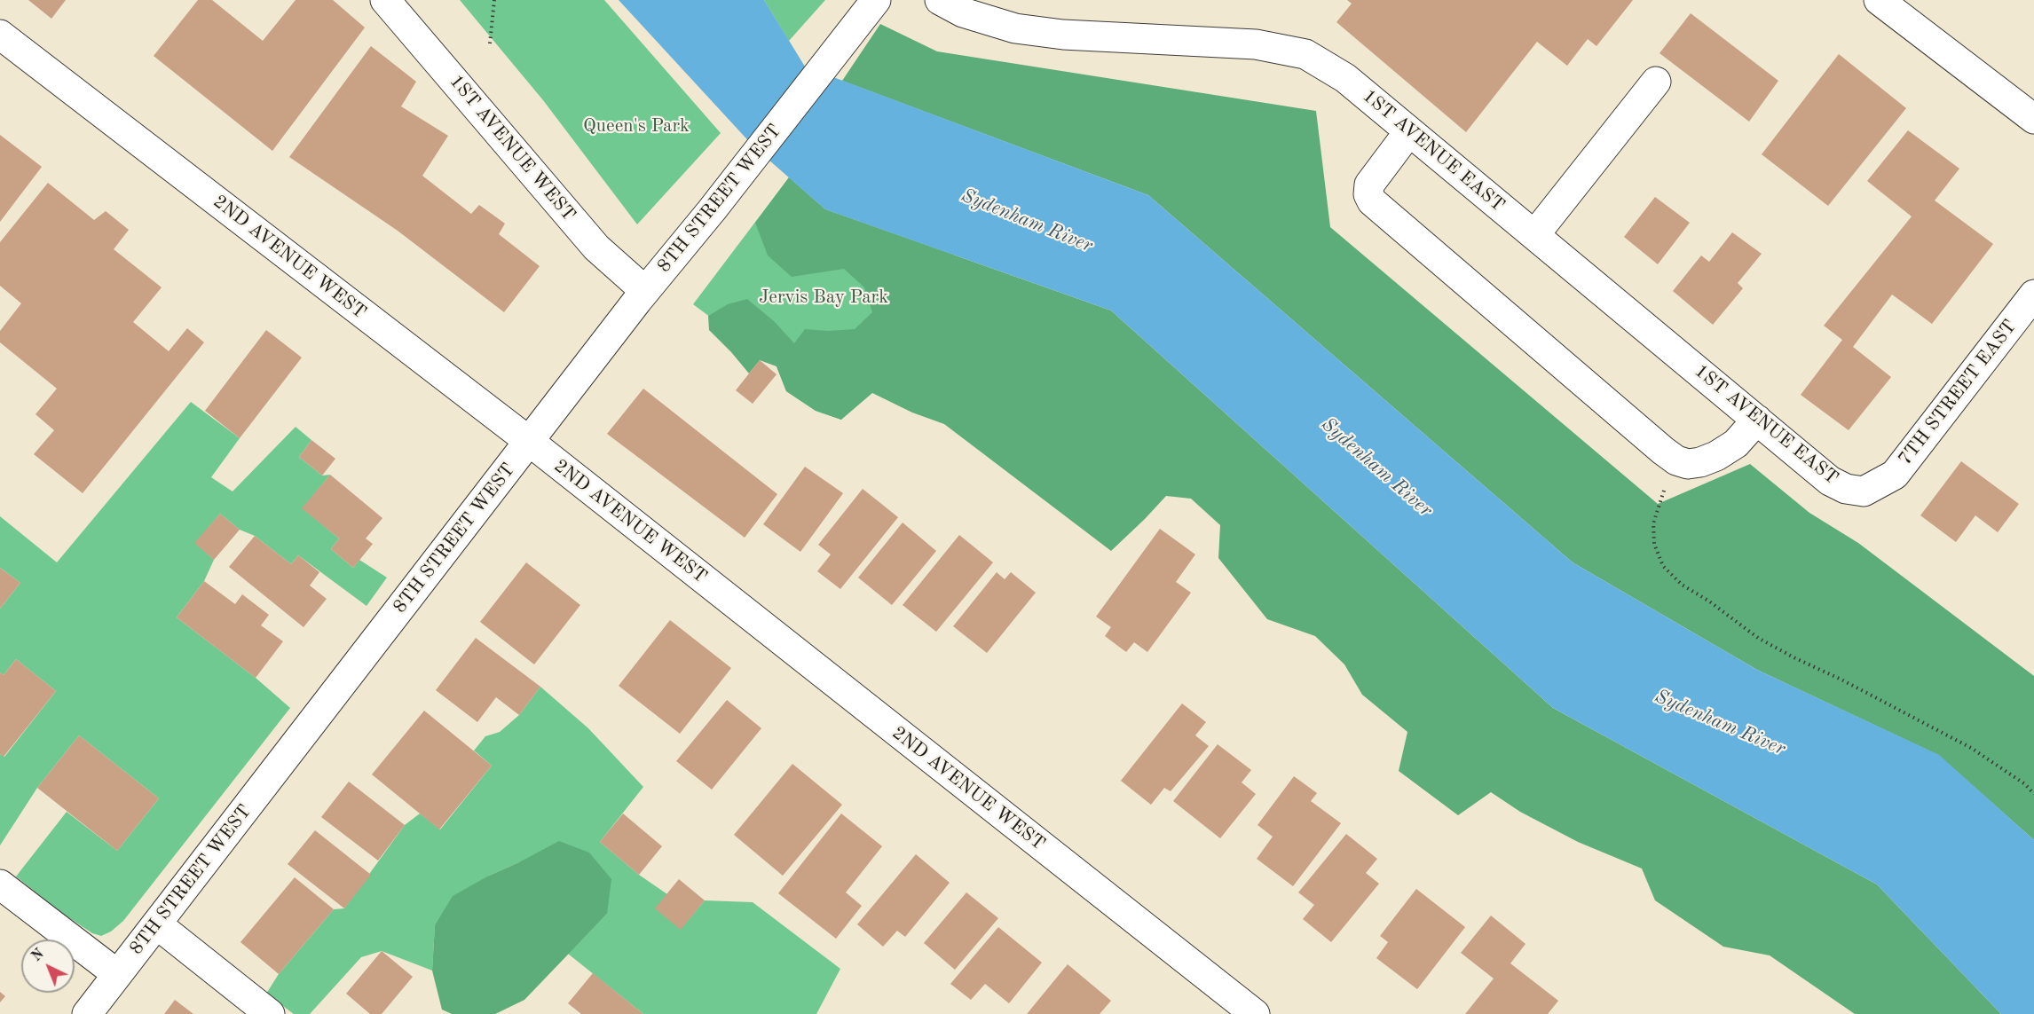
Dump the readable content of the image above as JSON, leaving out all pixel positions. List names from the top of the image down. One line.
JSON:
{"streets":{"street":["1ST AVENUE WEST","1ST AVENUE EAST","8TH STREET WEST","2ND AVENUE WEST","7TH STREET EAST"]},"crossings":[["1ST AVENUE WEST","8TH STREET WEST"],["1ST AVENUE EAST","7TH STREET EAST"],["8TH STREET WEST","2ND AVENUE WEST"]],"water":["Sydenham River"],"parks":["Queen's Park","Jervis Bay Park"],"north":"top left"}
